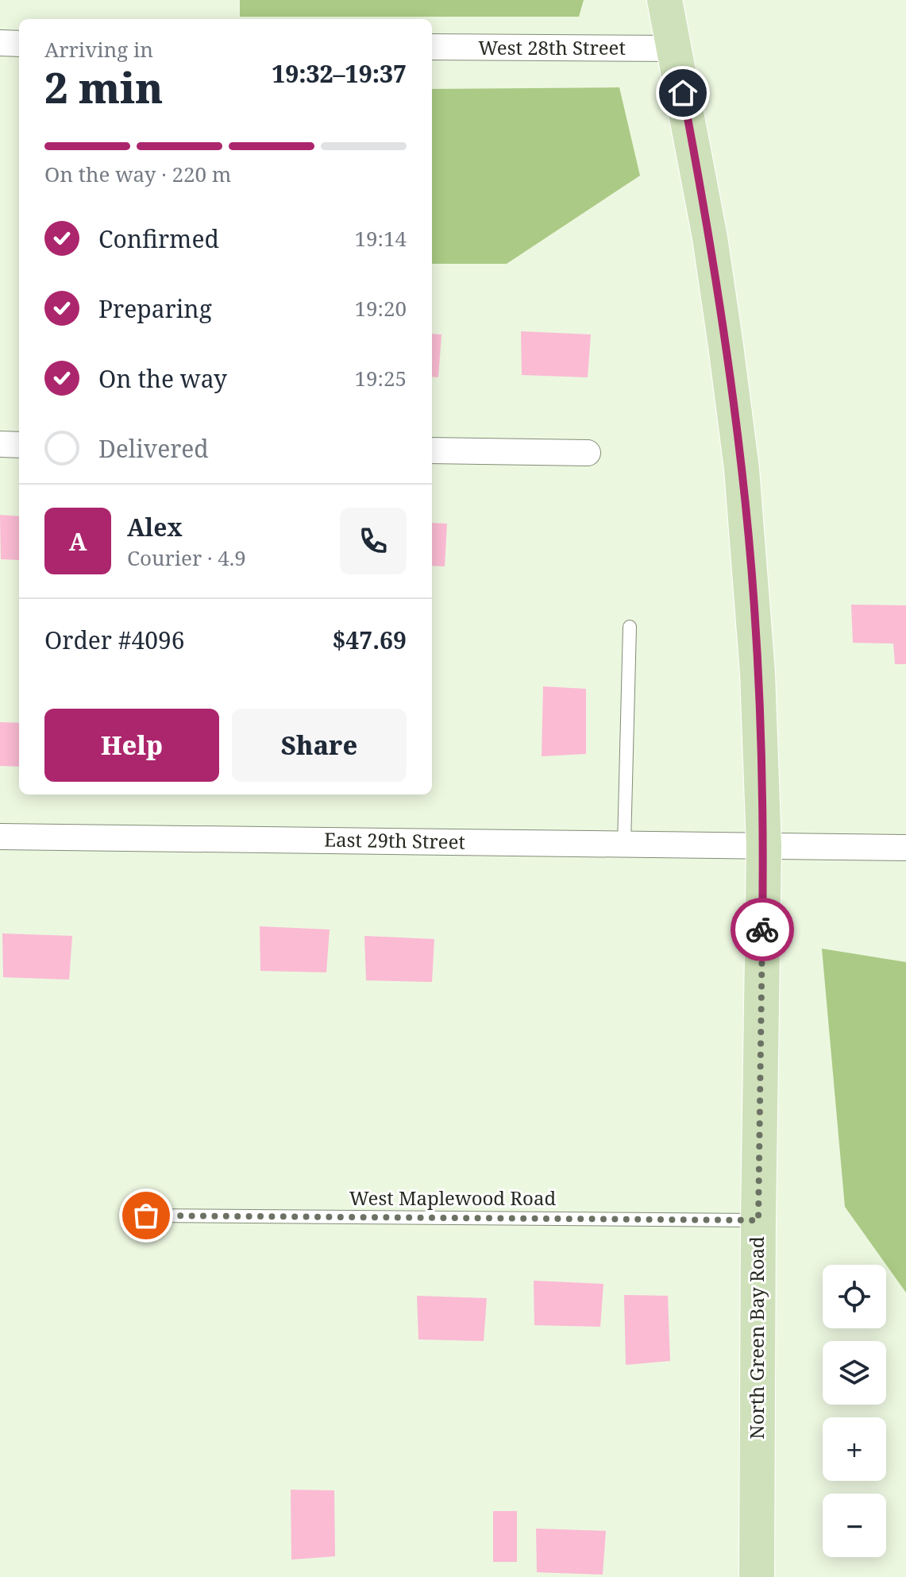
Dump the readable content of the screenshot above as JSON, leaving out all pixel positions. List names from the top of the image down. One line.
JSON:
{"streets":{"main road":["North Green Bay Road"],"street":["West 28th Street","East 29th Street"],"lane":["West Maplewood Road"]},"crossings":[["West 28th Street","North Green Bay Road"],["East 29th Street","North Green Bay Road"],["West Maplewood Road","North Green Bay Road"]],"page":{"heading":["2 min","Arriving in","19:32–19:37"],"panel":["Alex","Courier · 4.9","Order #4096","$47.69"],"bar":"On the way · 220 m","list":[["Confirmed","19:14"],["Preparing","19:20"],["On the way","19:25"],"Delivered"],"round":"A","buttons":["Help","Share"],"map_buttons":["+","−"]}}
